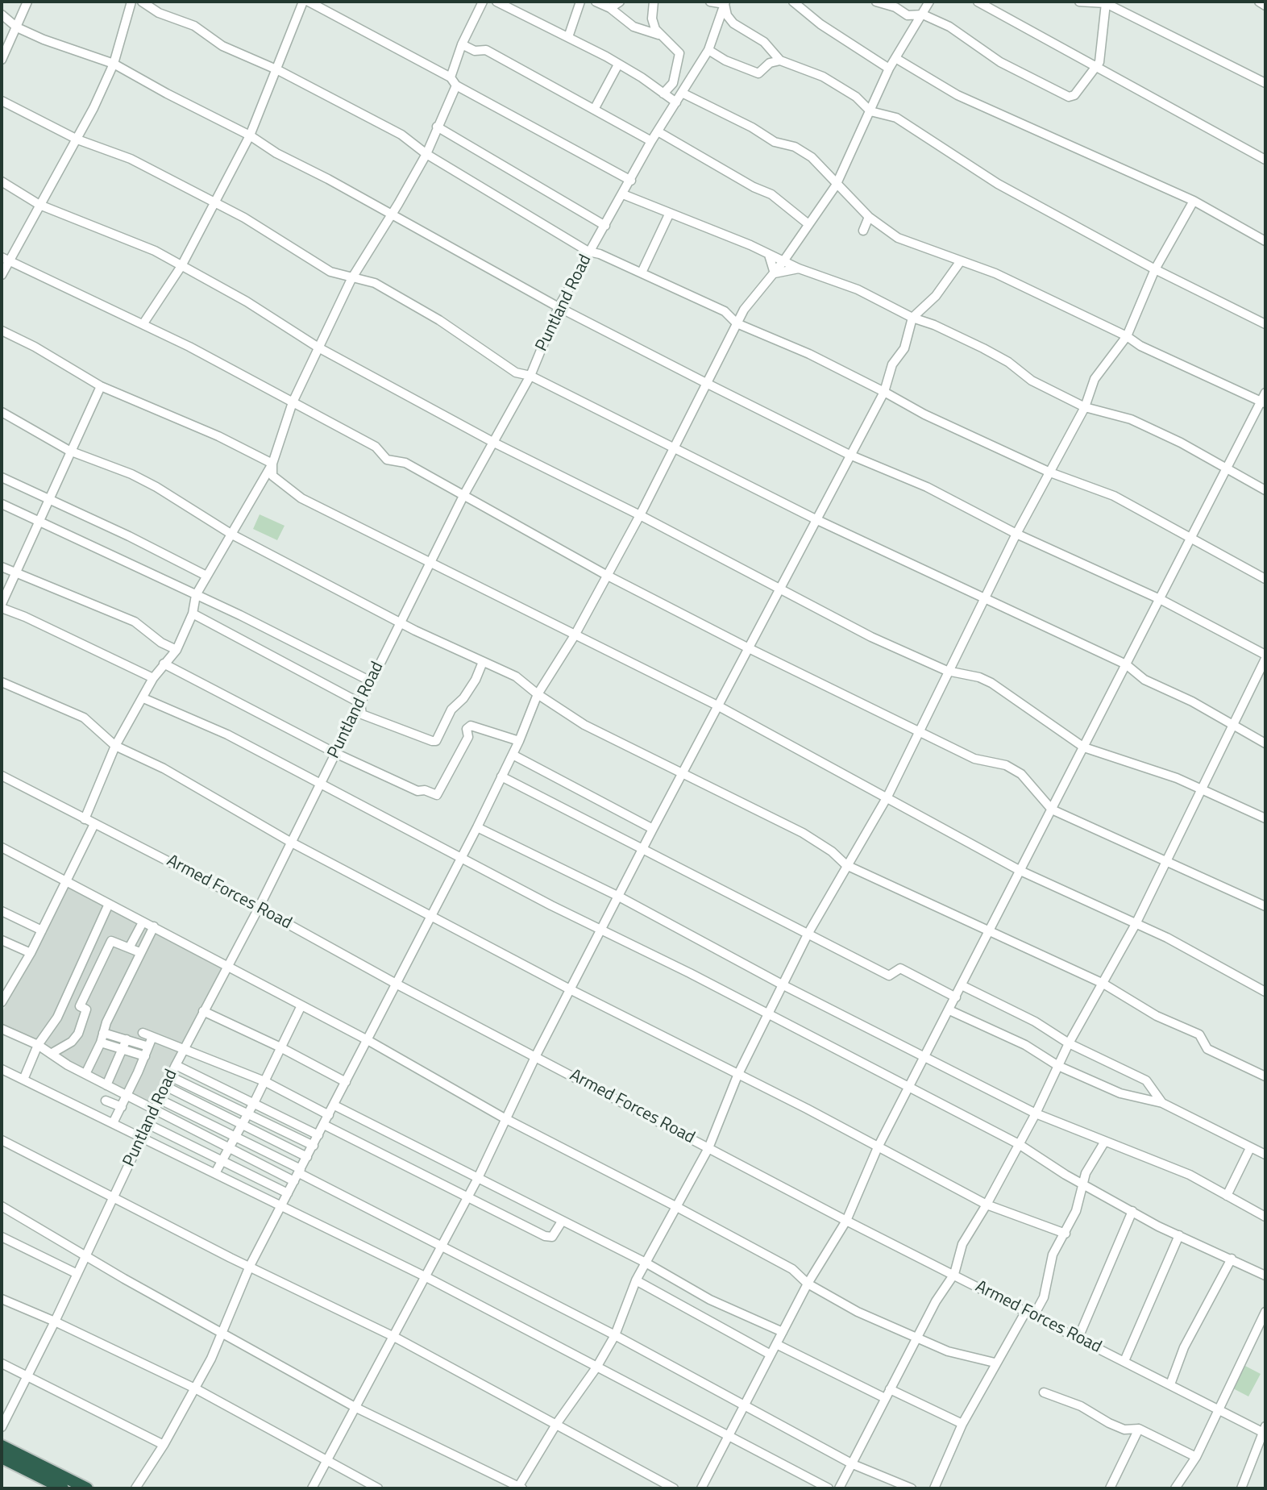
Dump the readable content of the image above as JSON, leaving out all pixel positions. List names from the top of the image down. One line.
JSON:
{"streets":{"street":["Puntland Road","Armed Forces Road"]},"crossings":[["Puntland Road","Armed Forces Road"]]}
